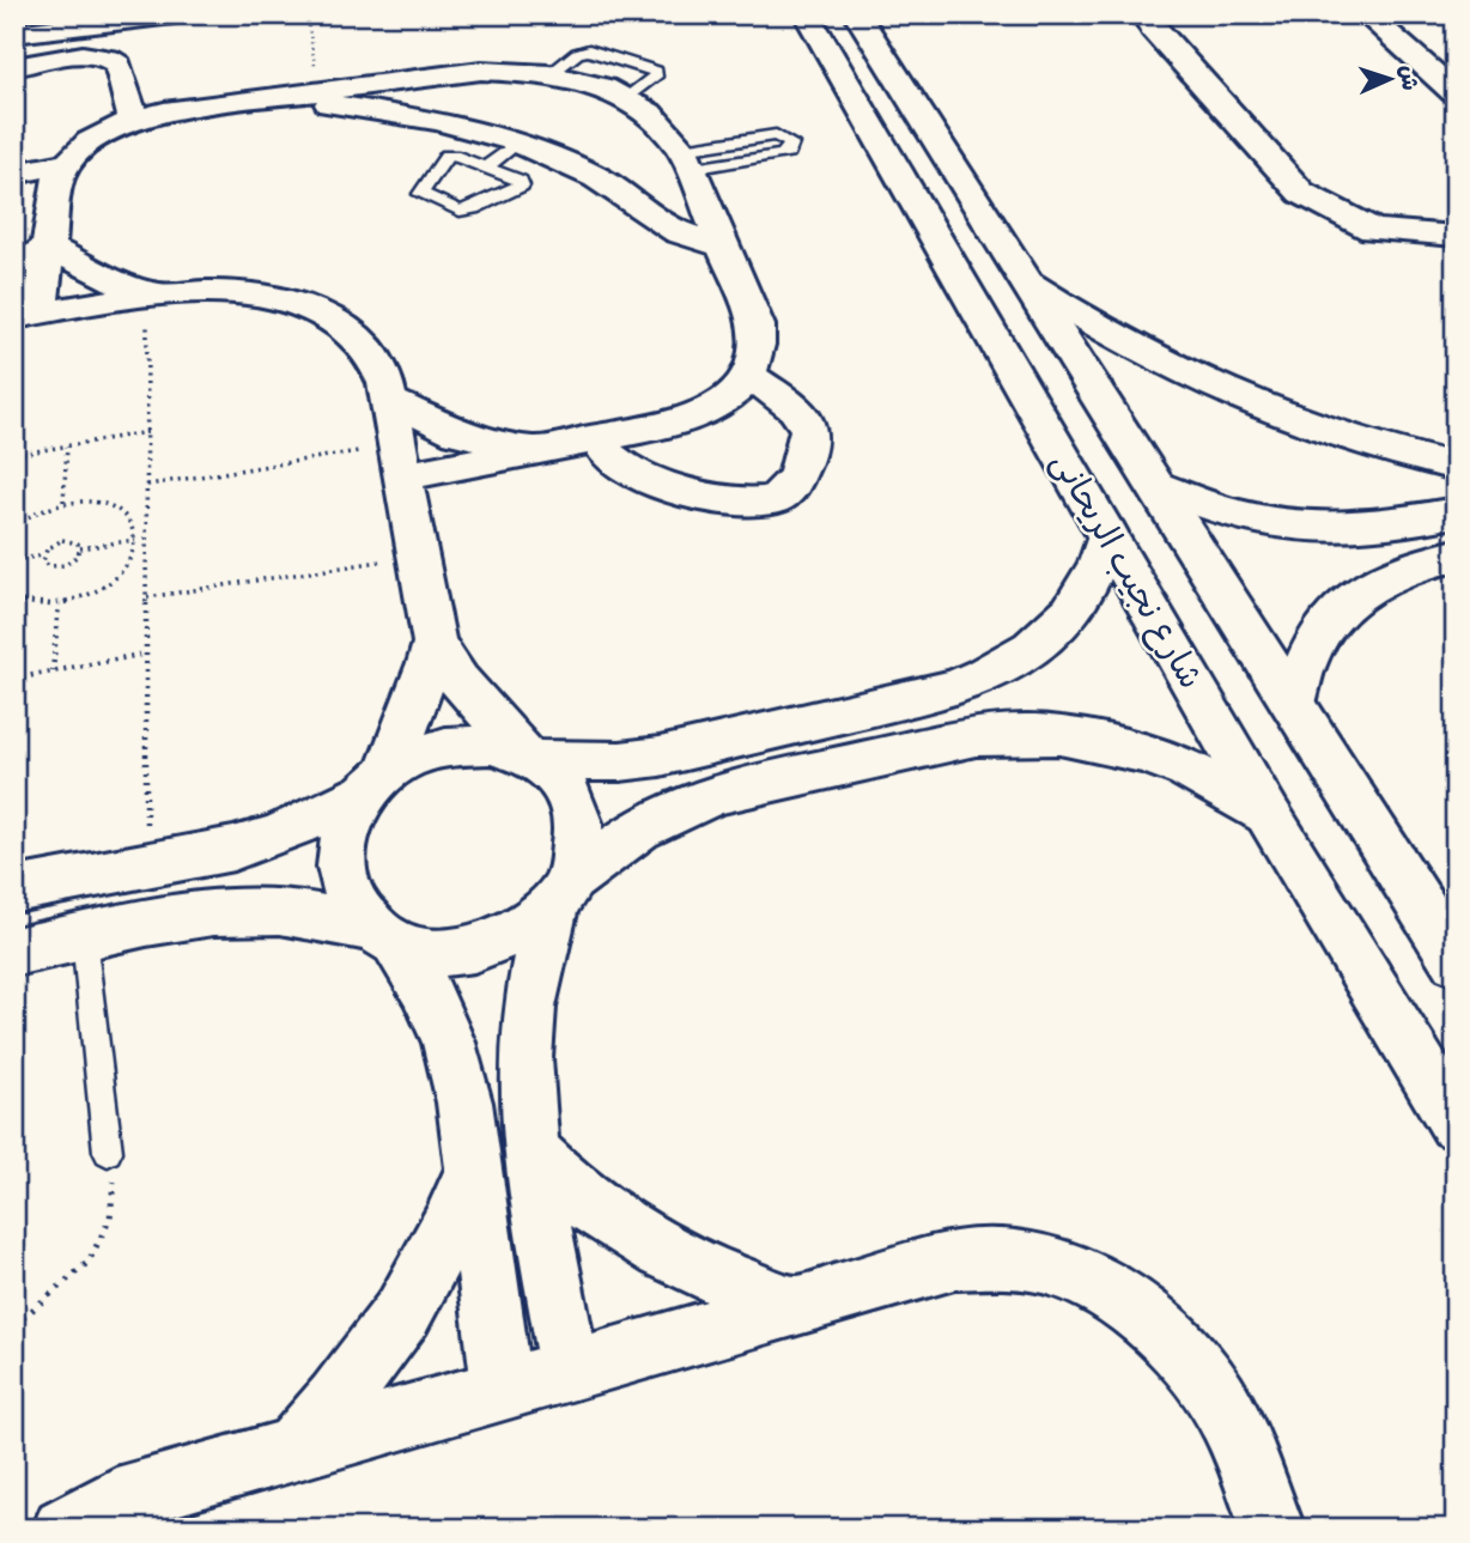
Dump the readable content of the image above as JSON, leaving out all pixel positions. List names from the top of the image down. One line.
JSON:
{"streets":{"street":["شارع نجيب الريحانى"]},"north":"right"}
